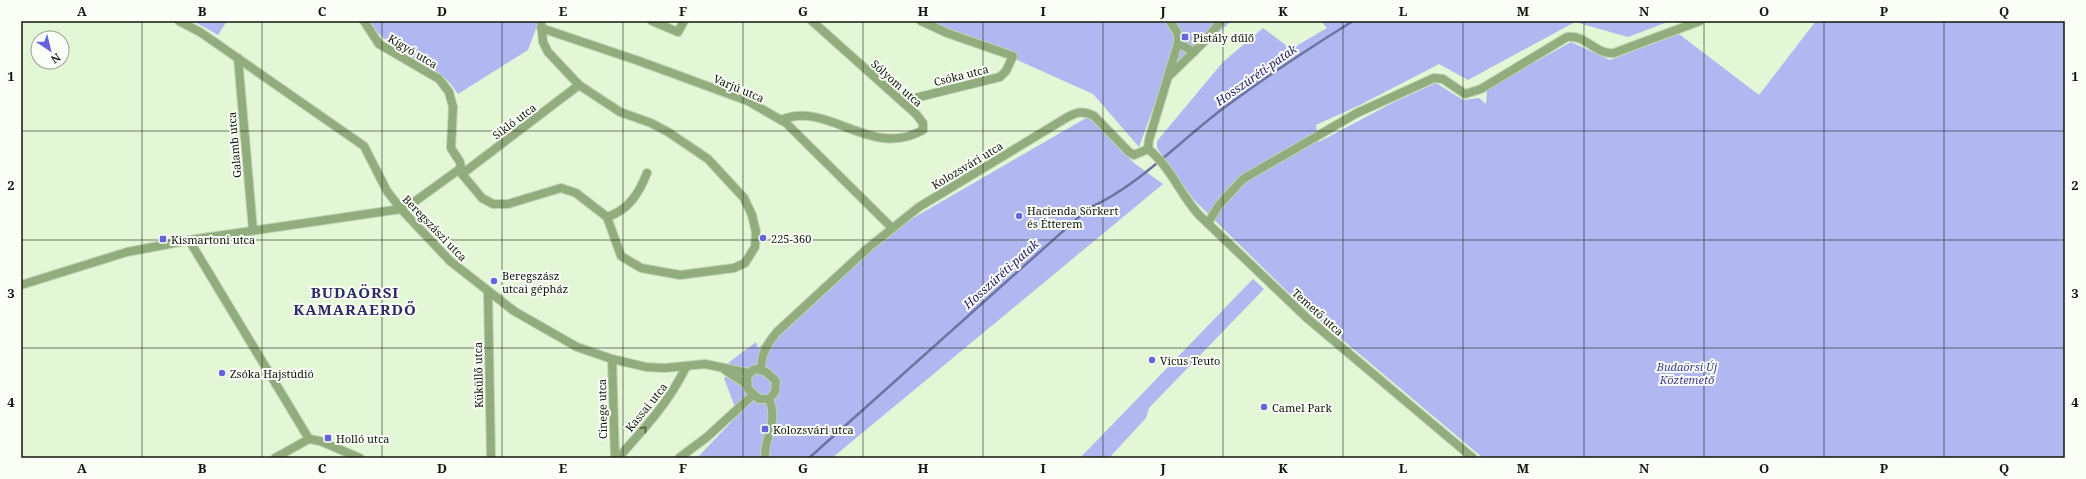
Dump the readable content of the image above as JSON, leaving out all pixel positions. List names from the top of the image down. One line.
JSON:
{"streets":{"street":["Kígyó utca","Csóka utca","Sólyom utca","Varjú utca","Sikló utca","Galamb utca","Kolozsvári utca","Beregszászi utca","Temető utca","Küküllő utca","Kassai utca","Cinege utca"]},"crossings":[["Kígyó utca","Sikló utca"],["Csóka utca","Sólyom utca"],["Sólyom utca","Varjú utca"],["Varjú utca","Kolozsvári utca"],["Sikló utca","Beregszászi utca"],["Galamb utca","Beregszászi utca"],["Kolozsvári utca","Beregszászi utca"],["Kolozsvári utca","Temető utca"],["Beregszászi utca","Küküllő utca"],["Beregszászi utca","Kassai utca"],["Beregszászi utca","Cinege utca"]],"districts":["BUDAÖRSI KAMARAERDŐ"],"water":["Hosszúréti-patak"],"parks":["Budaörsi Új Köztemető"],"places":{"transit":["Pistály dűlő","Kismartoni utca","Kolozsvári utca","Holló utca"],"other":["Hacienda Sörkert és Étterem","225-360","Beregszász utcai gépház","Vicus Teuto","Zsóka Hajstúdió","Camel Park"]},"north":"bottom right","grid":{"columns":["A","B","C","D","E","F","G","H","I","J","K","L","M","N","O","P","Q"],"rows":["1","2","3","4"]}}
